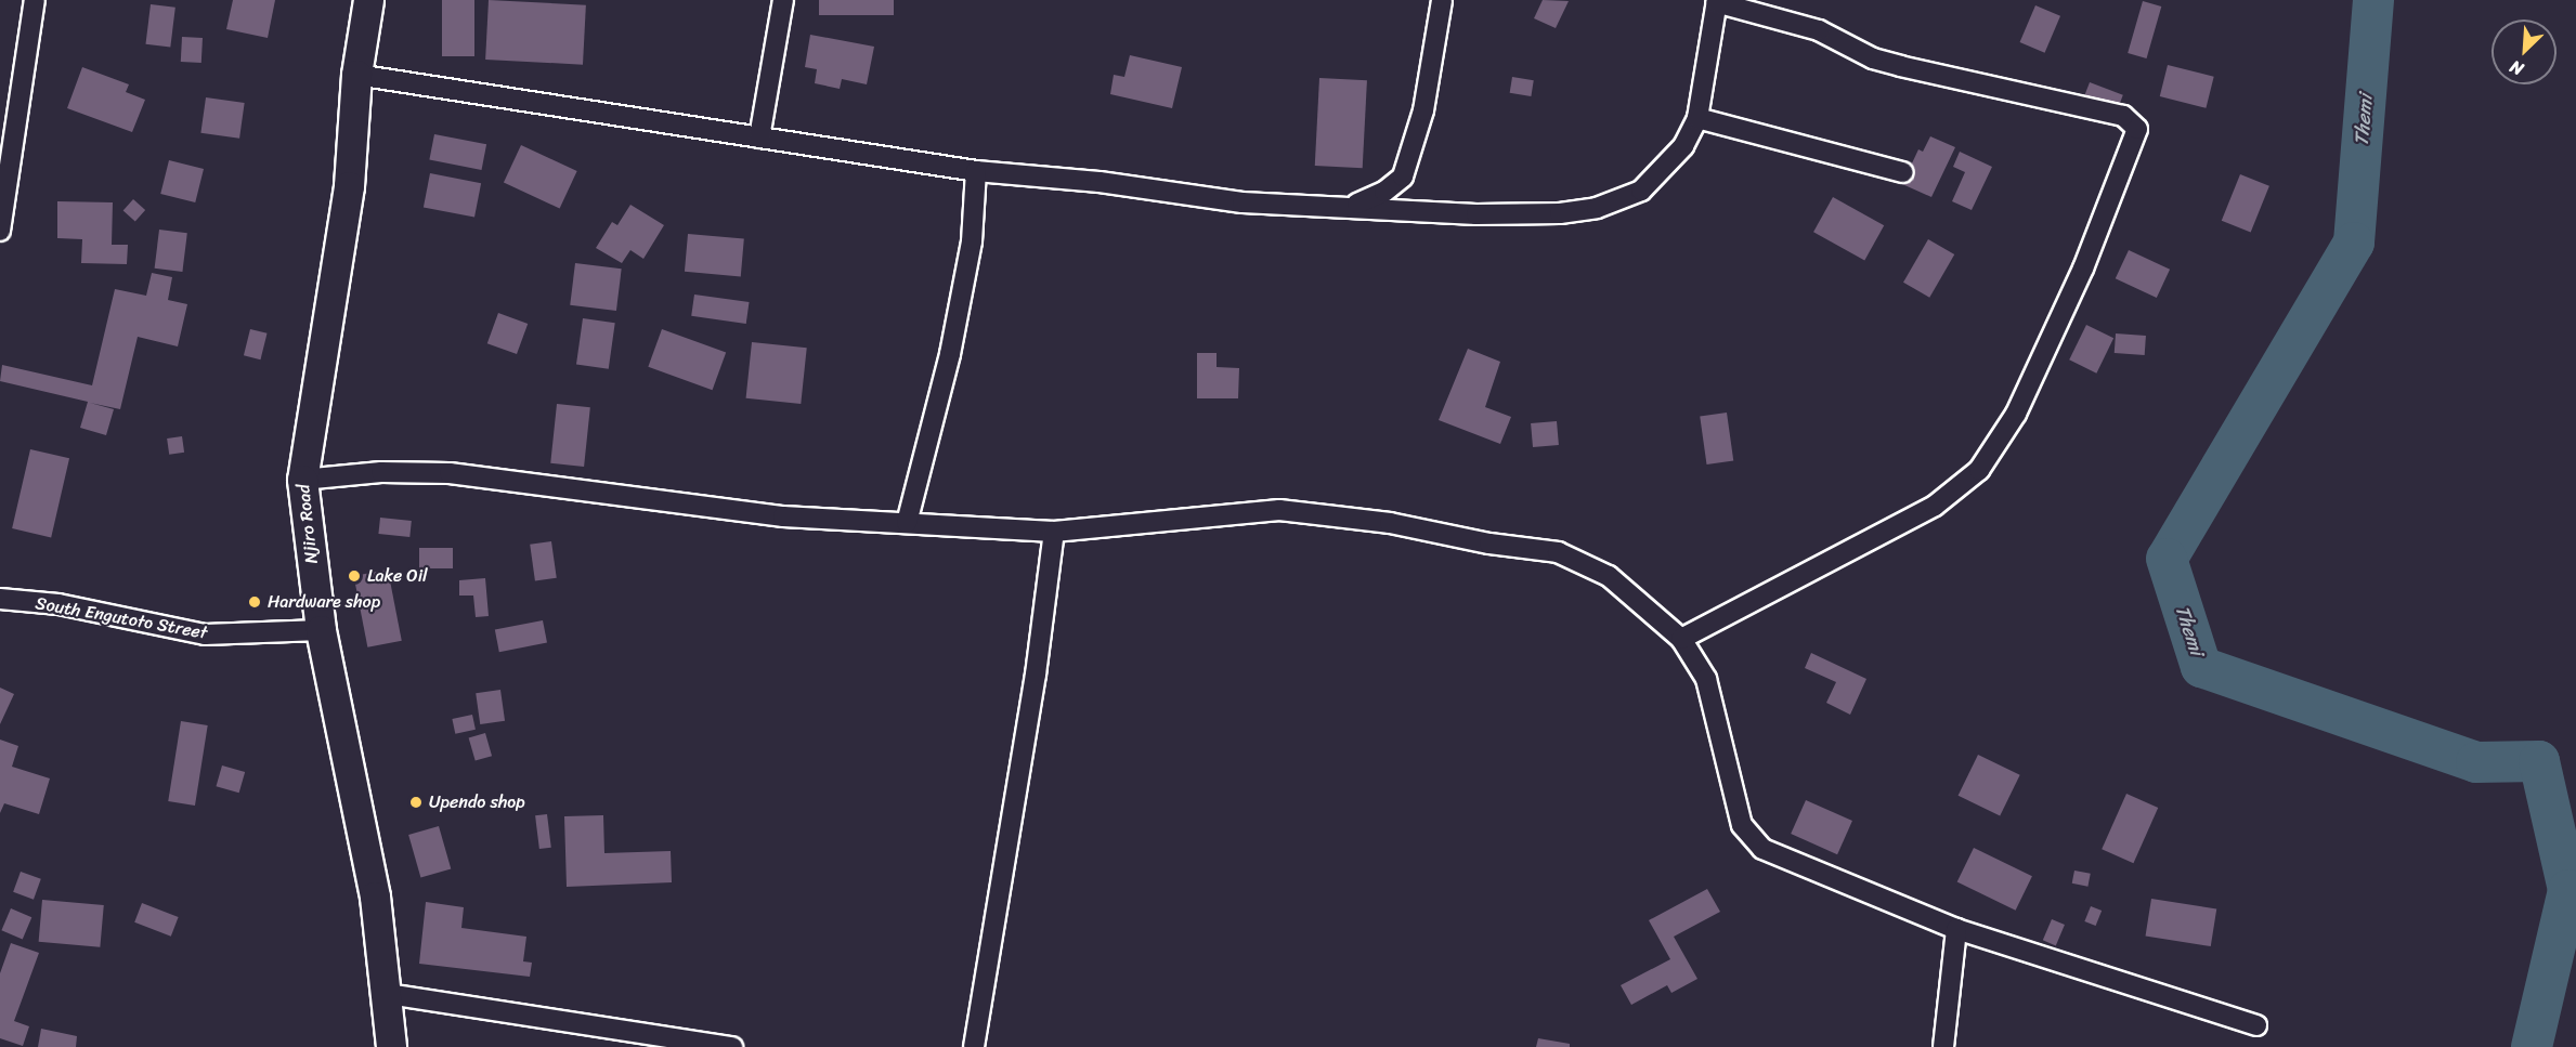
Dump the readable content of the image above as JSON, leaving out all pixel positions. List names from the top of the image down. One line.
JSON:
{"streets":{"street":["Njiro Road","South Engutoto Street"]},"crossings":[["Njiro Road","South Engutoto Street"]],"water":["Themi"],"places":["Lake Oil","Hardware shop","Upendo shop"],"north":"bottom left"}
